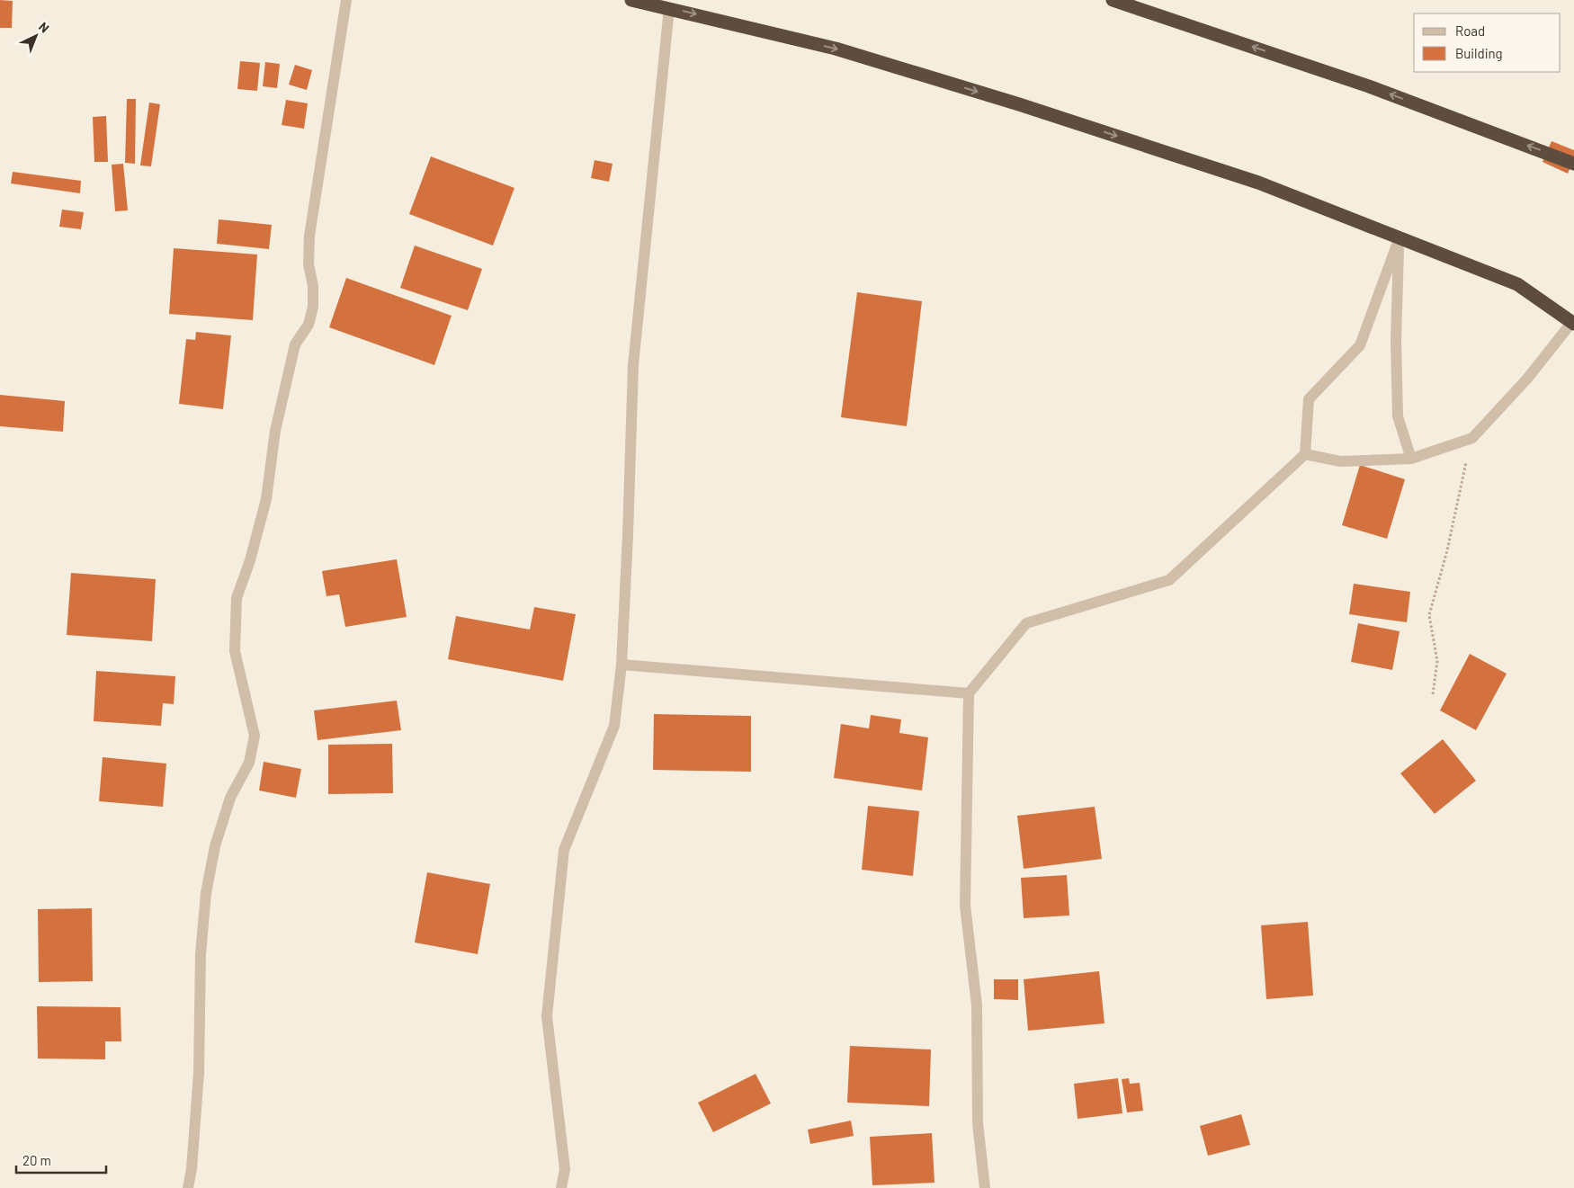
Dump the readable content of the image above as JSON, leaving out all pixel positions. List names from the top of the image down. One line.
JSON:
{"legend":["Road","Building"],"scale_bar":"20 m","north":"top right"}
